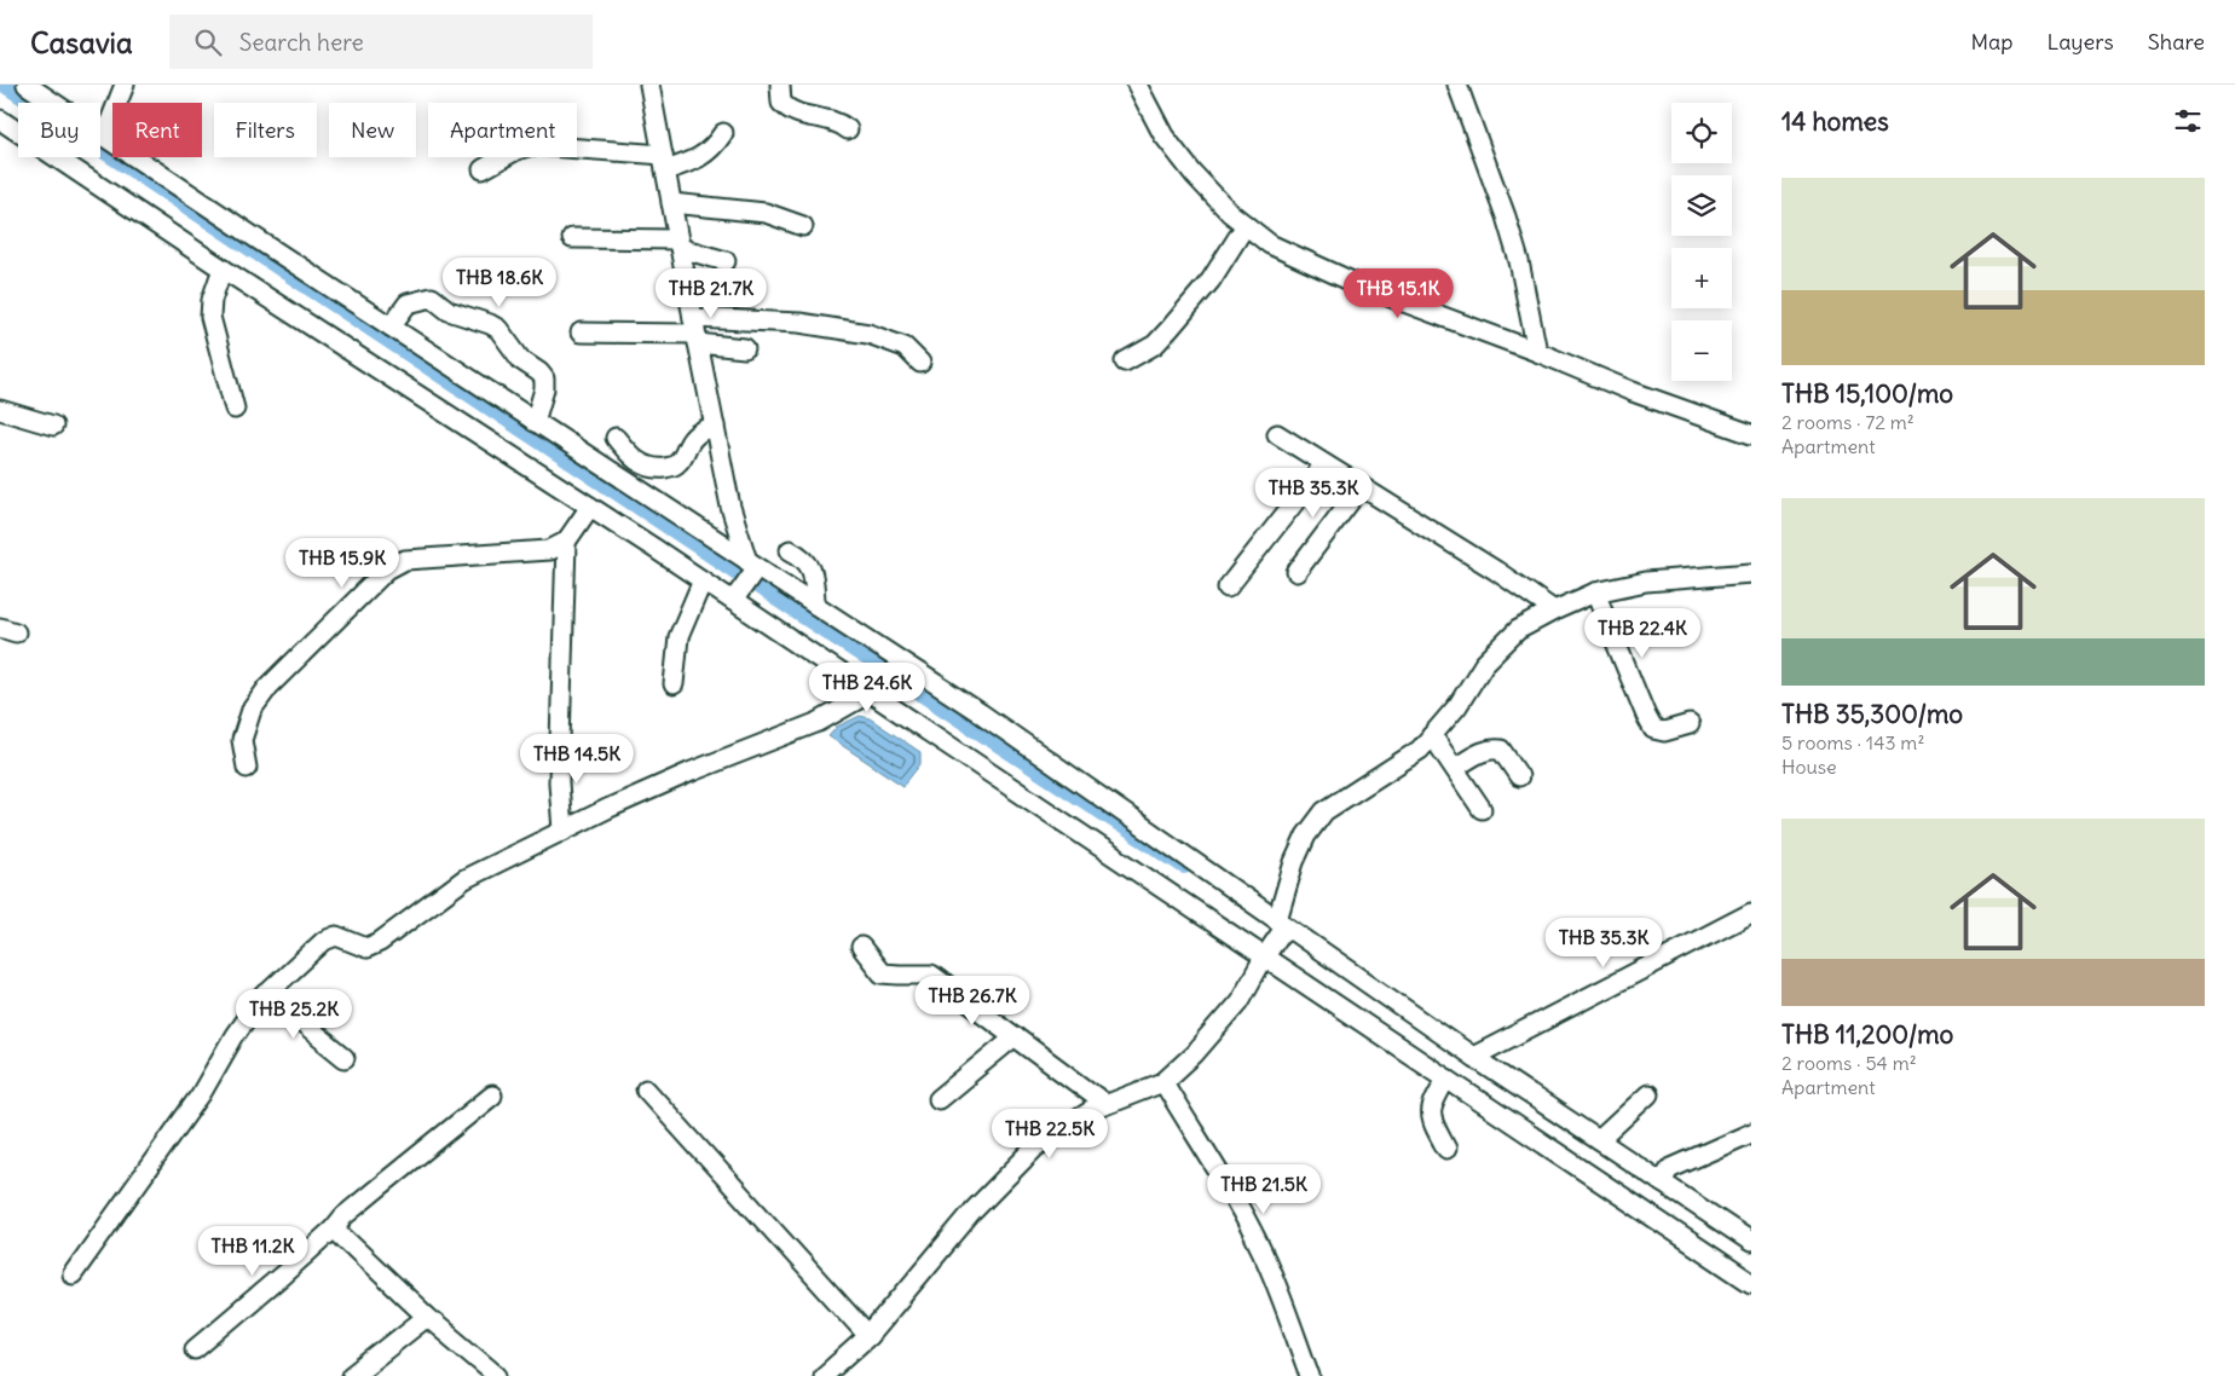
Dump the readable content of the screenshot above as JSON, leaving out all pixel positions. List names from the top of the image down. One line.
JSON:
{"page":{"header":"Casavia","search":"Search here","nav":["Map","Layers","Share"],"heading":"14 homes","map_buttons":["+","−"],"chip":["Buy","Rent","Filters","New","Apartment"],"list":[{"name":"THB 15,100/mo","note":"2 rooms · 72 m² · Apartment"},{"name":"THB 35,300/mo","note":"5 rooms · 143 m² · House"},{"name":"THB 11,200/mo","note":"2 rooms · 54 m² · Apartment"}],"price":["THB 18.6K","THB 21.7K","THB 15.1K","THB 35.3K","THB 15.9K","THB 22.4K","THB 24.6K","THB 14.5K","THB 35.3K","THB 26.7K","THB 25.2K","THB 22.5K","THB 21.5K","THB 11.2K"]}}
